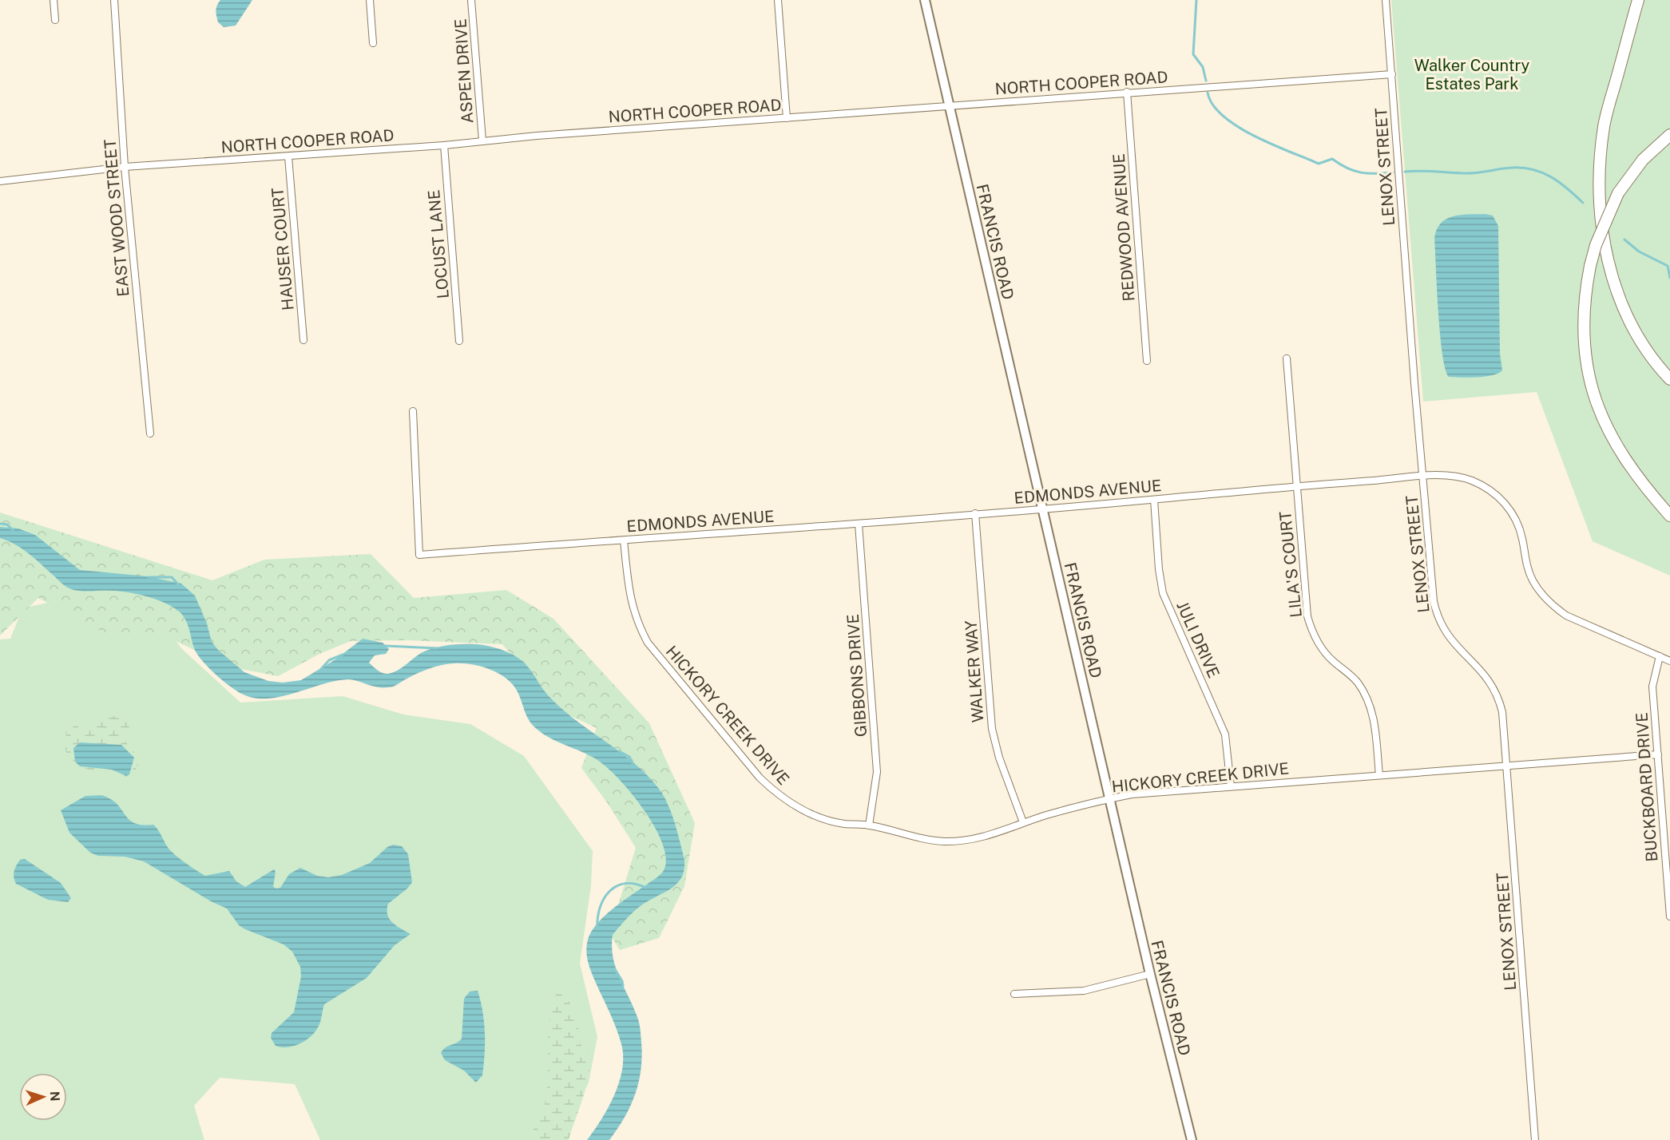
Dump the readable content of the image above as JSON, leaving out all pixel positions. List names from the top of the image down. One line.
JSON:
{"streets":{"street":["ASPEN DRIVE","NORTH COOPER ROAD","LENOX STREET","EAST WOOD STREET","REDWOOD AVENUE","FRANCIS ROAD","LOCUST LANE","HAUSER COURT","EDMONDS AVENUE","LILA'S COURT","JULI DRIVE","WALKER WAY","GIBBONS DRIVE","HICKORY CREEK DRIVE","BUCKBOARD DRIVE"]},"crossings":[["ASPEN DRIVE","NORTH COOPER ROAD"],["NORTH COOPER ROAD","LENOX STREET"],["NORTH COOPER ROAD","EAST WOOD STREET"],["NORTH COOPER ROAD","REDWOOD AVENUE"],["NORTH COOPER ROAD","FRANCIS ROAD"],["NORTH COOPER ROAD","LOCUST LANE"],["NORTH COOPER ROAD","HAUSER COURT"],["LENOX STREET","EDMONDS AVENUE"],["LENOX STREET","HICKORY CREEK DRIVE"],["FRANCIS ROAD","EDMONDS AVENUE"],["FRANCIS ROAD","HICKORY CREEK DRIVE"],["EDMONDS AVENUE","LILA'S COURT"],["EDMONDS AVENUE","JULI DRIVE"],["EDMONDS AVENUE","WALKER WAY"],["EDMONDS AVENUE","GIBBONS DRIVE"],["EDMONDS AVENUE","HICKORY CREEK DRIVE"],["EDMONDS AVENUE","BUCKBOARD DRIVE"],["LILA'S COURT","HICKORY CREEK DRIVE"],["JULI DRIVE","HICKORY CREEK DRIVE"],["WALKER WAY","HICKORY CREEK DRIVE"],["GIBBONS DRIVE","HICKORY CREEK DRIVE"],["HICKORY CREEK DRIVE","BUCKBOARD DRIVE"]],"parks":["Walker Country Estates Park"],"north":"right"}
